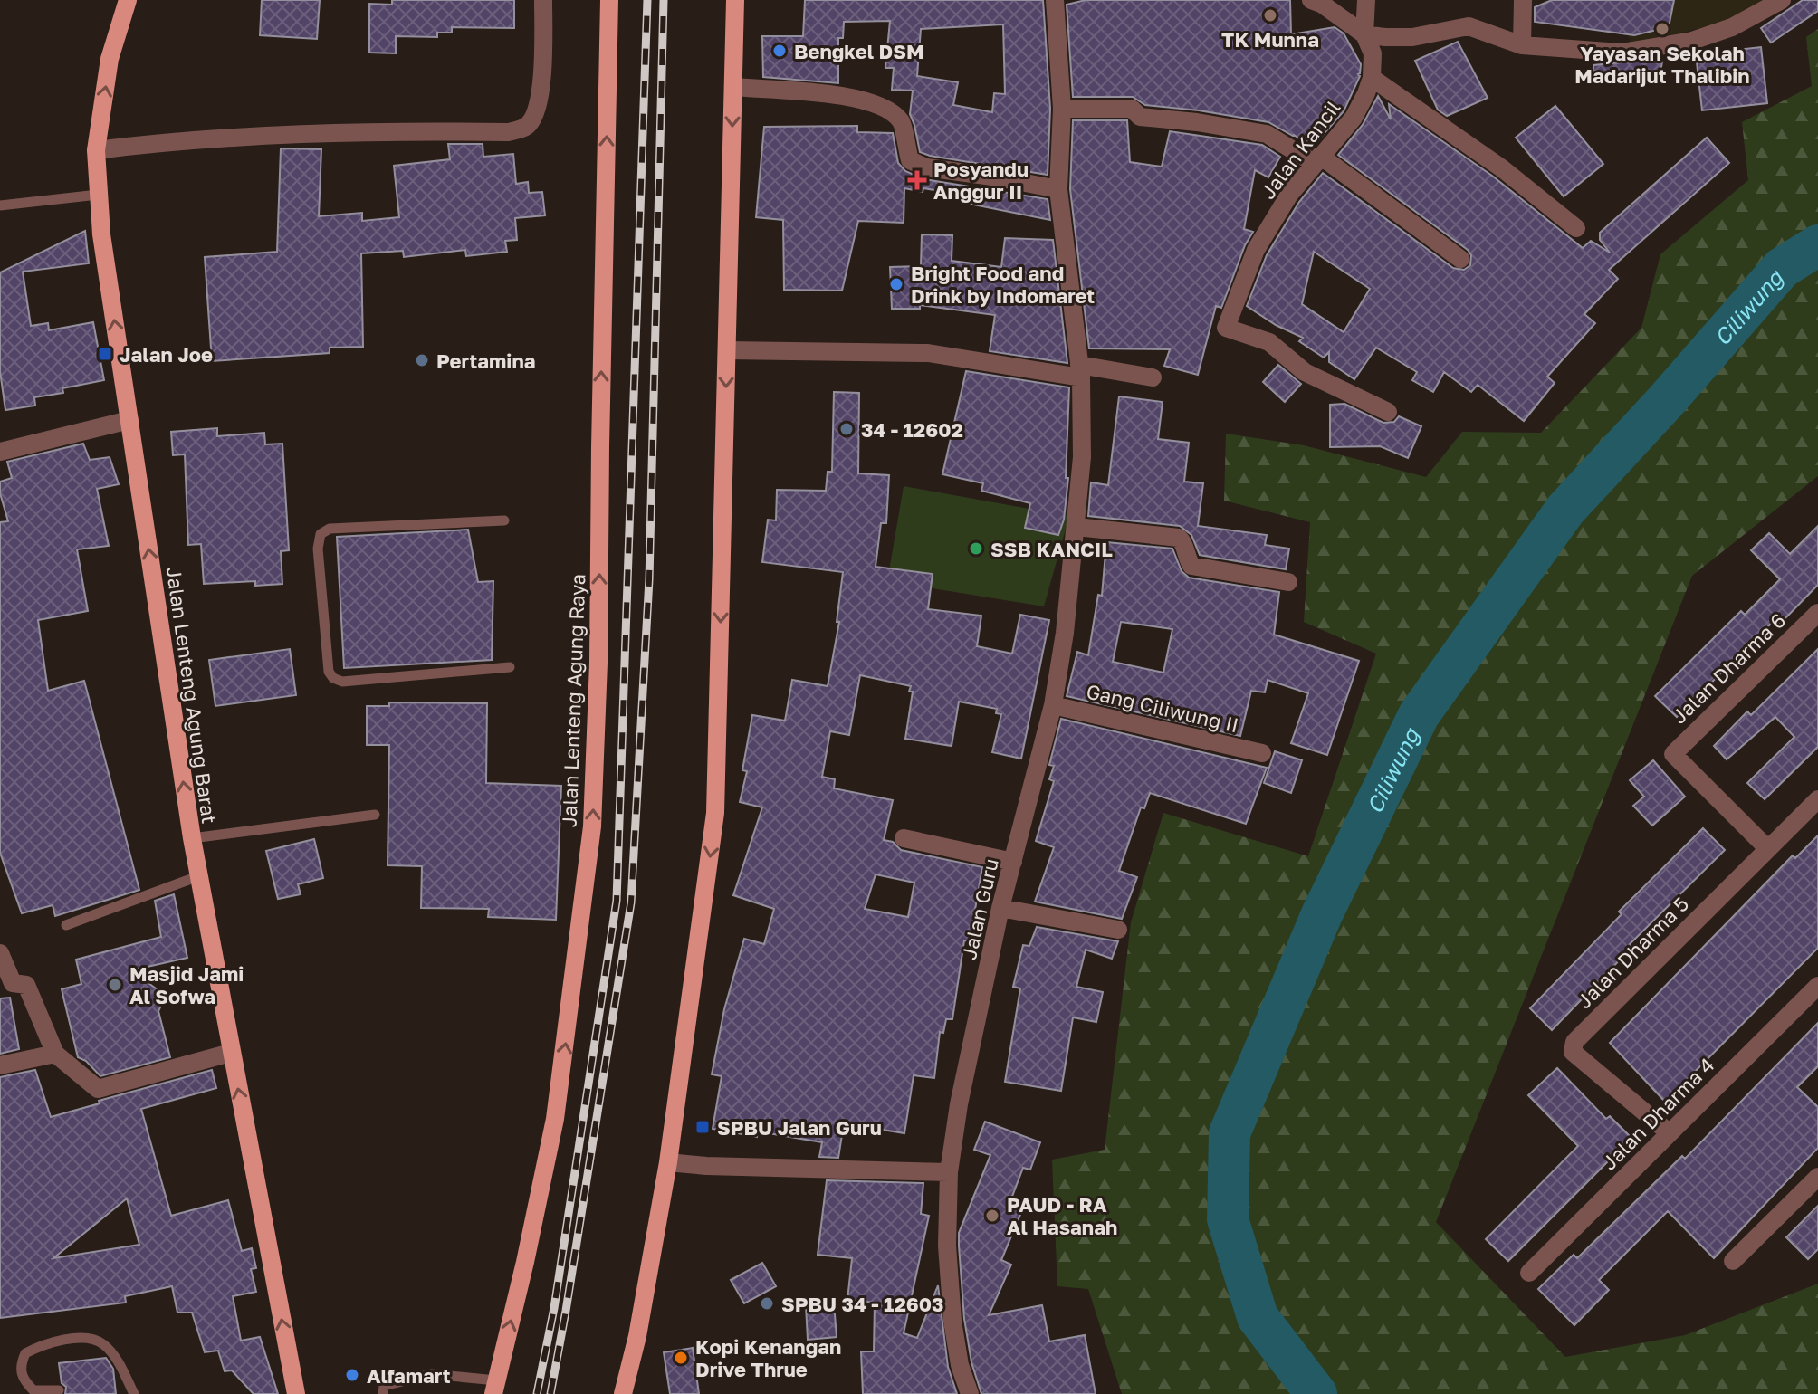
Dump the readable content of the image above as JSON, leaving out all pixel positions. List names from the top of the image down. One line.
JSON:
{"streets":{"main road":["Jalan Lenteng Agung Barat","Jalan Lenteng Agung Raya"],"street":["Jalan Kancil","Jalan Dharma 6","Gang Ciliwung II","Jalan Guru","Jalan Dharma 5","Jalan Dharma 4"]},"crossings":[["Jalan Dharma 6","Jalan Dharma 5"],["Gang Ciliwung II","Jalan Guru"],["Jalan Dharma 5","Jalan Dharma 4"]],"one_way":["Jalan Lenteng Agung Barat"],"water":["Ciliwung"],"places":{"other":["TK Munna","Yayasan Sekolah Madarijut Thalibin","Bengkel DSM","Bright Food and Drink by Indomaret","Pertamina","34 - 12602","SSB KANCIL","Masjid Jami Al Sofwa","PAUD - RA Al Hasanah","SPBU 34 - 12603","Kopi Kenangan Drive Thrue","Alfamart"],"health":["Posyandu Anggur II"],"transit":["Jalan Joe","SPBU Jalan Guru"]}}
